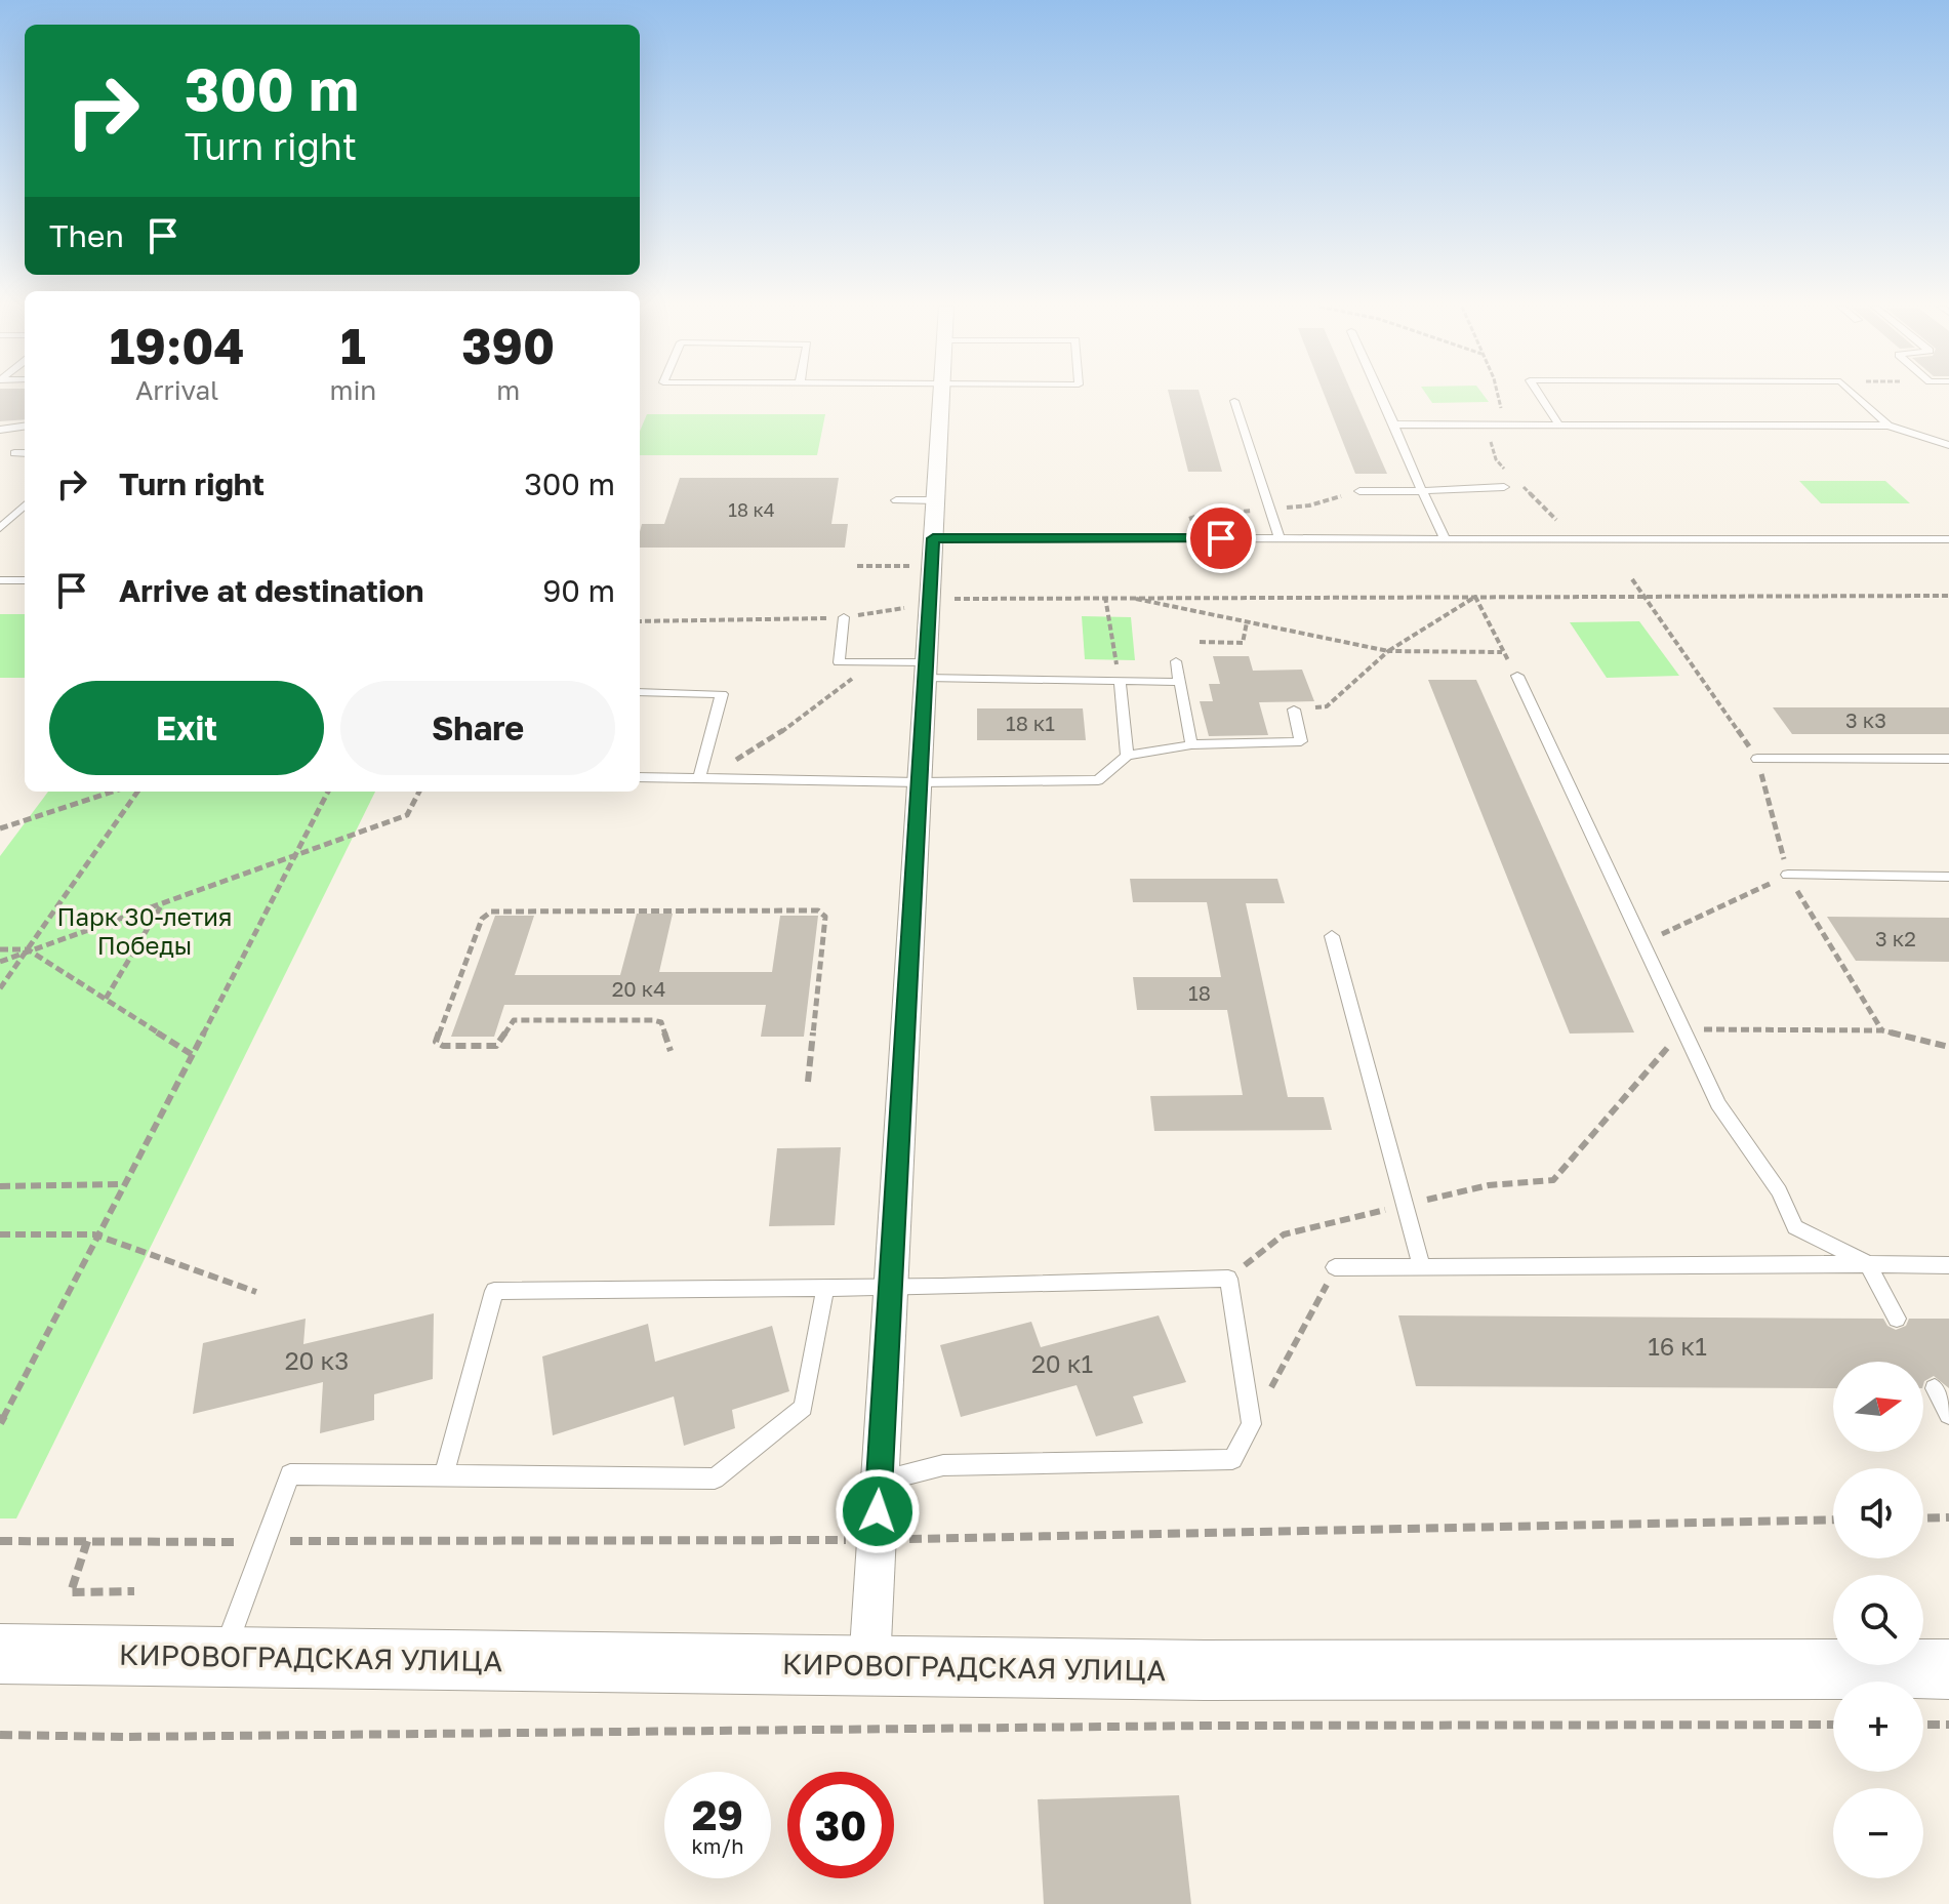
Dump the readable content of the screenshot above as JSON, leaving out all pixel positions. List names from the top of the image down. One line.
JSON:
{"streets":{"street":["КИРОВОГРАДСКАЯ УЛИЦА"]},"parks":["Парк 30-летия Победы"],"house_numbers":["18 к4","3 к3","18 к1","3 к2","20 к4","18","16 к1","20 к3","20 к1"],"north":"right","page":{"turn":["300 m","Turn right"],"then":"Then","eta":["19:04","Arrival","1","min","390","m"],"list":[{"name":"Turn right","value":"300 m"},{"name":"Arrive at destination","value":"90 m"}],"buttons":["Exit","Share"],"map_buttons":["+","−"],"speed":"29 km/h","limit":"30"}}
